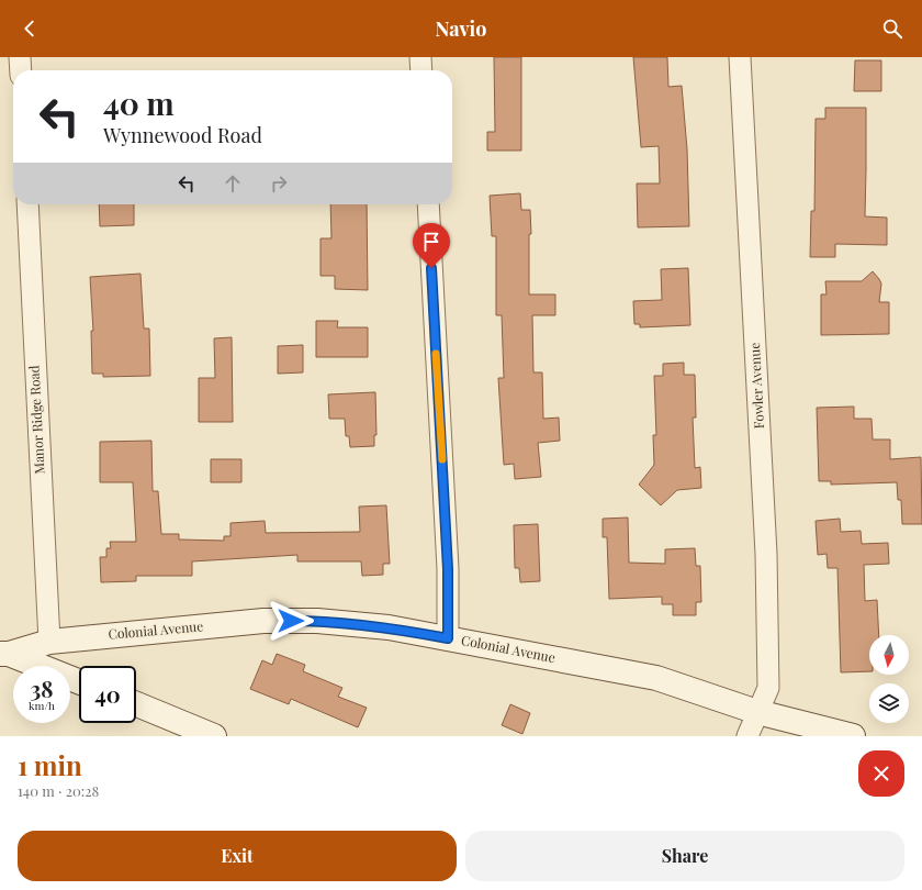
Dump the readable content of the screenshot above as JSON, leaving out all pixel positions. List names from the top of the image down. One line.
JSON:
{"streets":{"street":["Fowler Avenue","Manor Ridge Road","Colonial Avenue"]},"crossings":[["Fowler Avenue","Colonial Avenue"],["Manor Ridge Road","Colonial Avenue"]],"north":"bottom","page":{"header":"Navio","turn":["40 m","Wynnewood Road"],"speed":"38 km/h","limit":"40","heading":["1 min","140 m · 20:28"],"buttons":["Exit","Share"]}}
